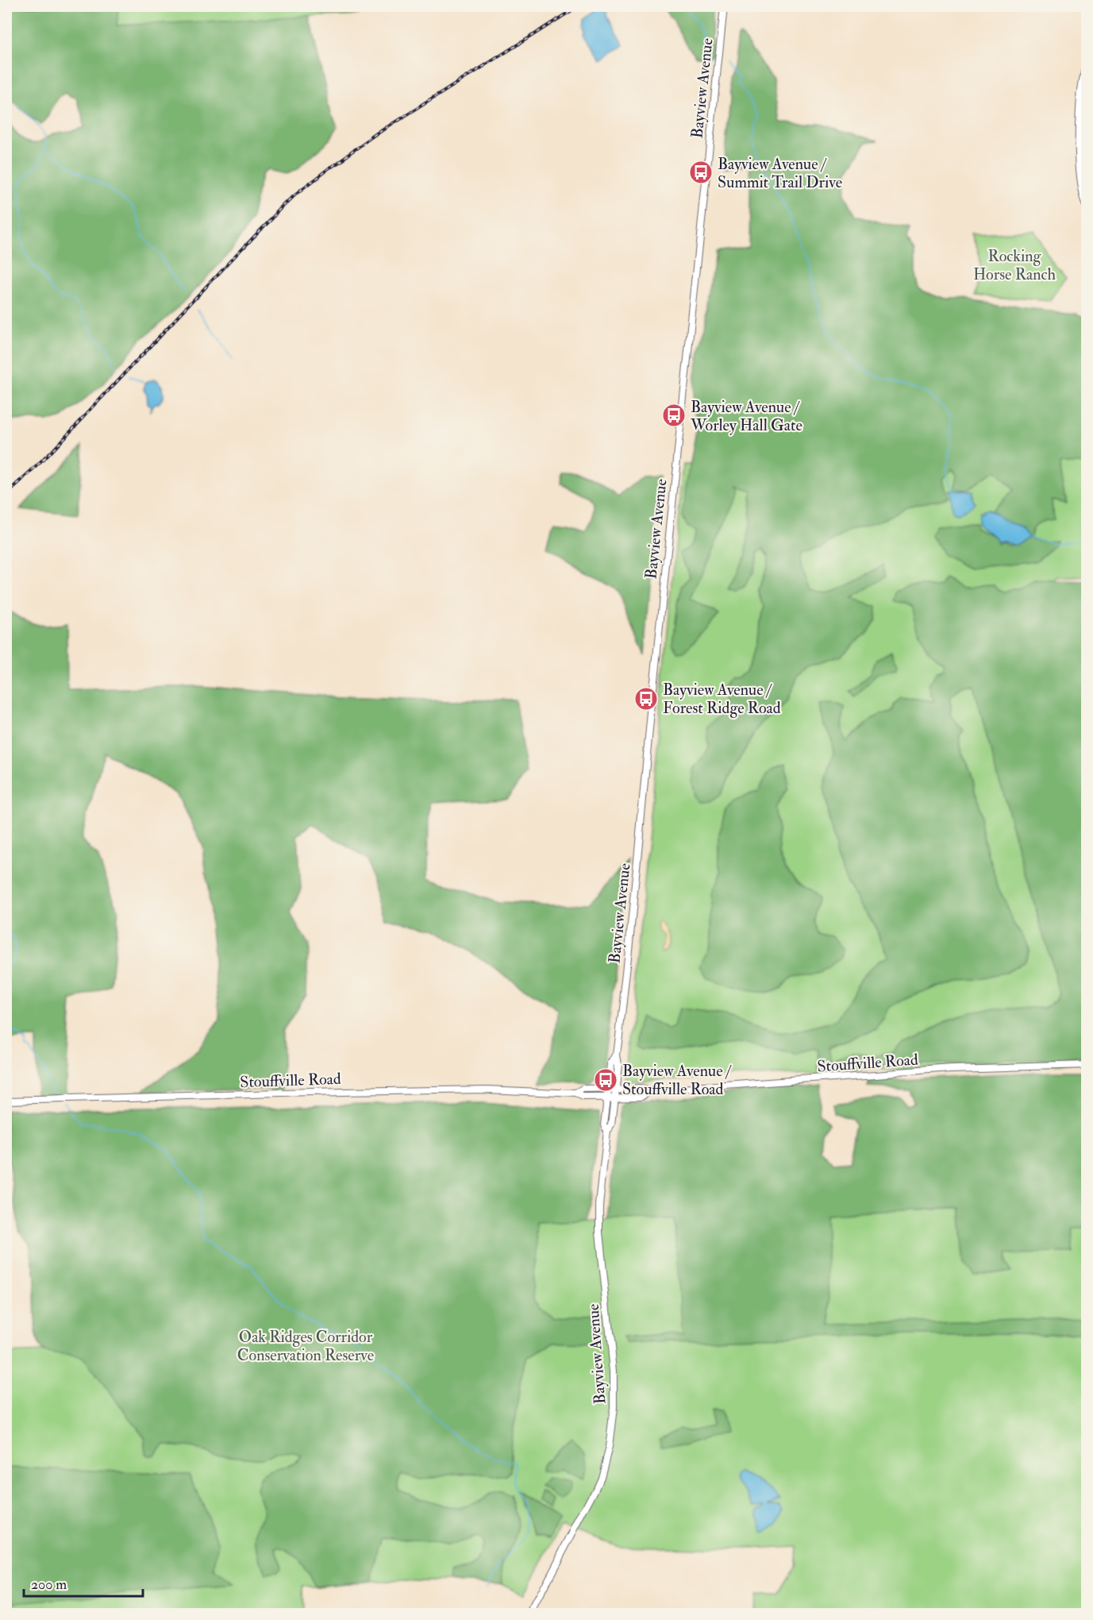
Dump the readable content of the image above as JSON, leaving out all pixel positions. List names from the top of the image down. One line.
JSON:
{"streets":{"main road":["Bayview Avenue","Stouffville Road"]},"crossings":[["Bayview Avenue","Stouffville Road"]],"parks":["Rocking Horse Ranch","Oak Ridges Corridor Conservation Reserve"],"places":{"bus stop":["Bayview Avenue / Summit Trail Drive","Bayview Avenue / Worley Hall Gate","Bayview Avenue / Forest Ridge Road","Bayview Avenue / Stouffville Road"]},"scale_bar":"200 m"}
